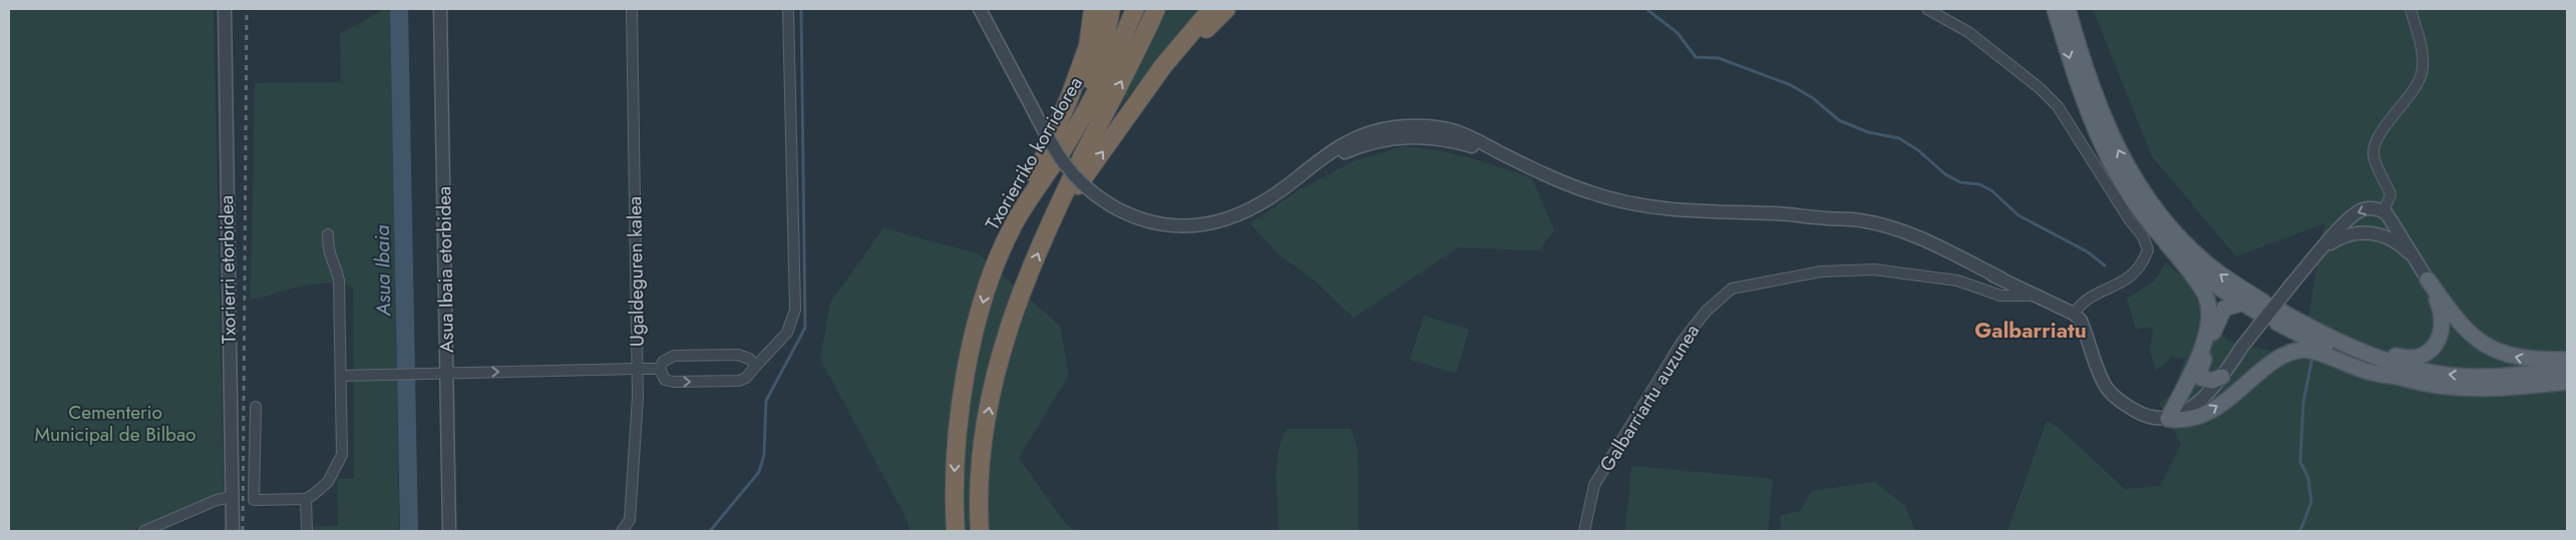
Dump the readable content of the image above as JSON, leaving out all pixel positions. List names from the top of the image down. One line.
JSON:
{"streets":{"highway":["Txorierriko korridorea"],"street":["Txorierri etorbidea","Asua Ibaia etorbidea","Ugaldeguren kalea","Galbarriartu auzunea"]},"districts":["Galbarriatu"],"water":["Asua Ibaia"],"parks":["Cementerio Municipal de Bilbao"]}
